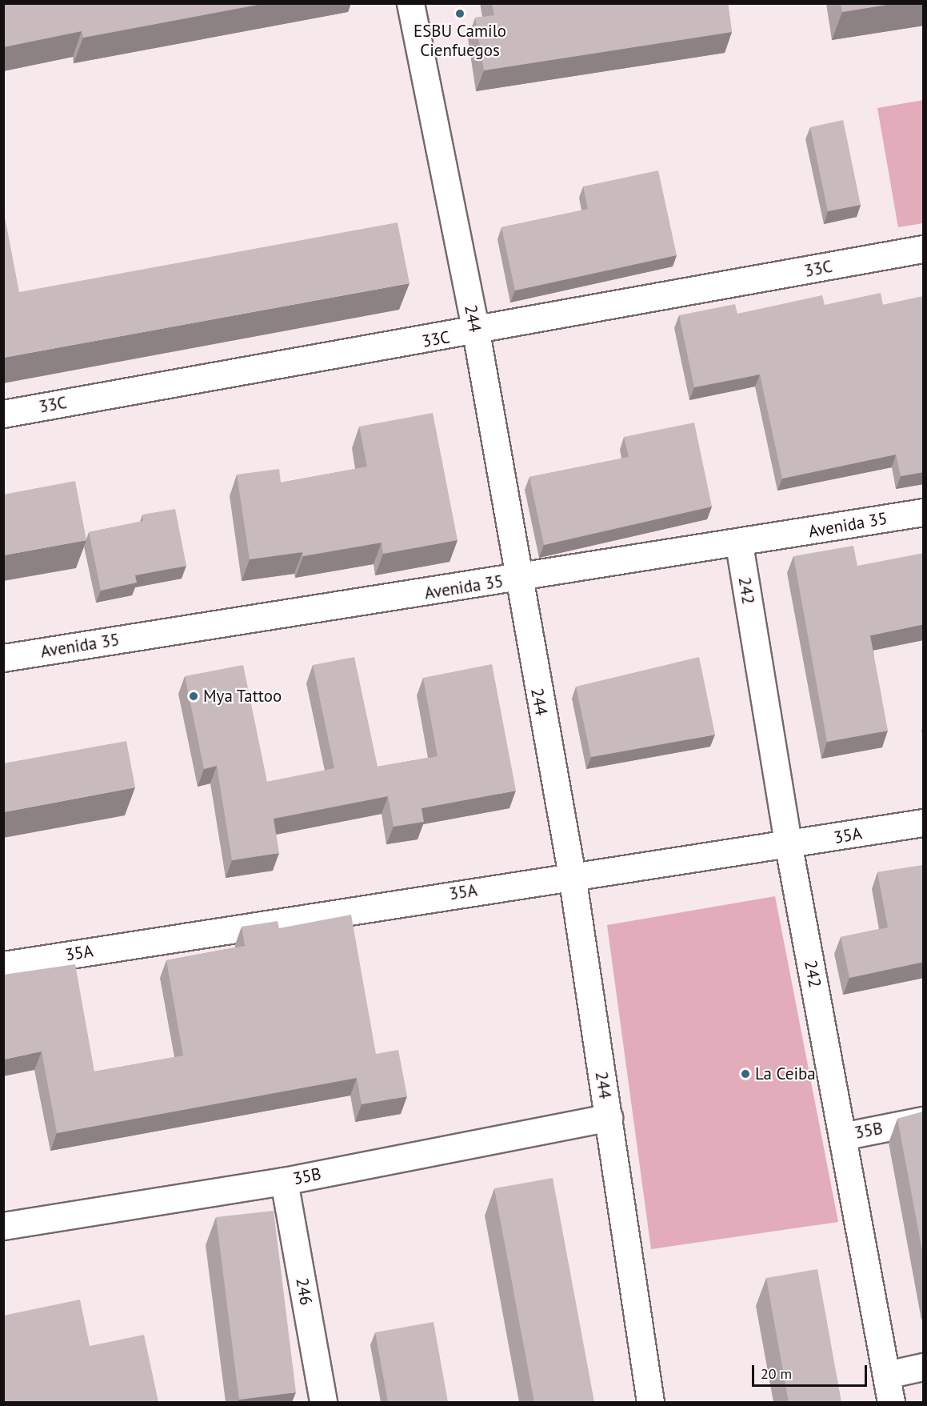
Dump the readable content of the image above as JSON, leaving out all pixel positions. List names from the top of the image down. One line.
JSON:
{"streets":{"street":["33C","244","Avenida 35","242","35A","35B","246"]},"crossings":[["33C","244"],["244","Avenida 35"],["244","35A"],["244","35B"],["Avenida 35","242"],["242","35A"],["242","35B"],["35B","246"]],"places":["ESBU Camilo Cienfuegos","Mya Tattoo","La Ceiba"],"scale_bar":"20 m"}
